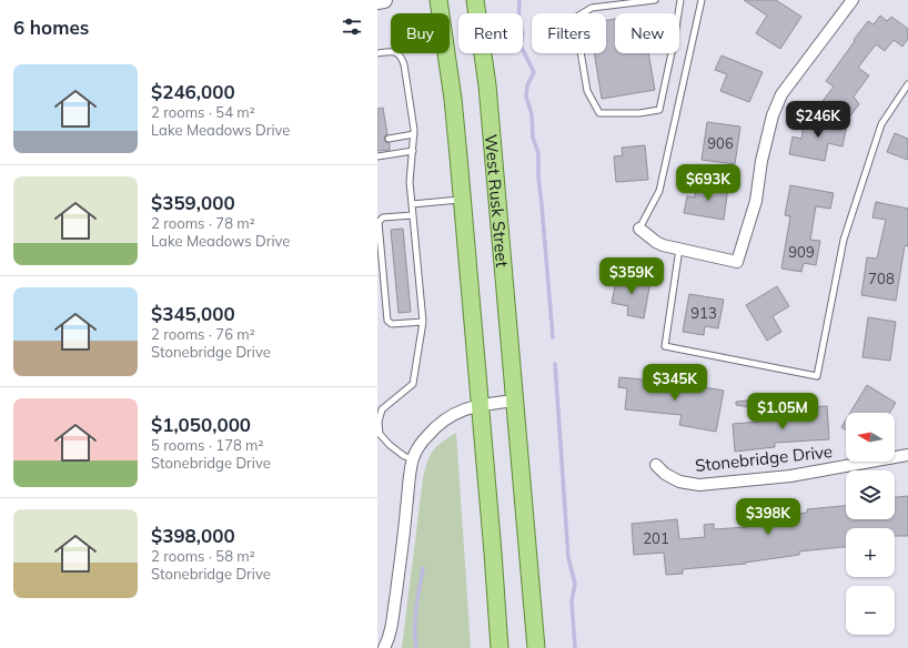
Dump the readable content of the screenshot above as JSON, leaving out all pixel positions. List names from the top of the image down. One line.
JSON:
{"streets":{"main road":["West Rusk Street"],"street":["Stonebridge Drive"]},"house_numbers":["906","909","708","913","201"],"north":"left","page":{"heading":"6 homes","chip":["Buy","Rent","Filters","New"],"list":[{"name":"$246,000","note":"2 rooms · 54 m² · Lake Meadows Drive"},{"name":"$359,000","note":"2 rooms · 78 m² · Lake Meadows Drive"},{"name":"$345,000","note":"2 rooms · 76 m² · Stonebridge Drive"},{"name":"$1,050,000","note":"5 rooms · 178 m² · Stonebridge Drive"},{"name":"$398,000","note":"2 rooms · 58 m² · Stonebridge Drive"}],"price":["$246K","$693K","$359K","$345K","$1.05M","$398K"],"map_buttons":["+","−"]}}
